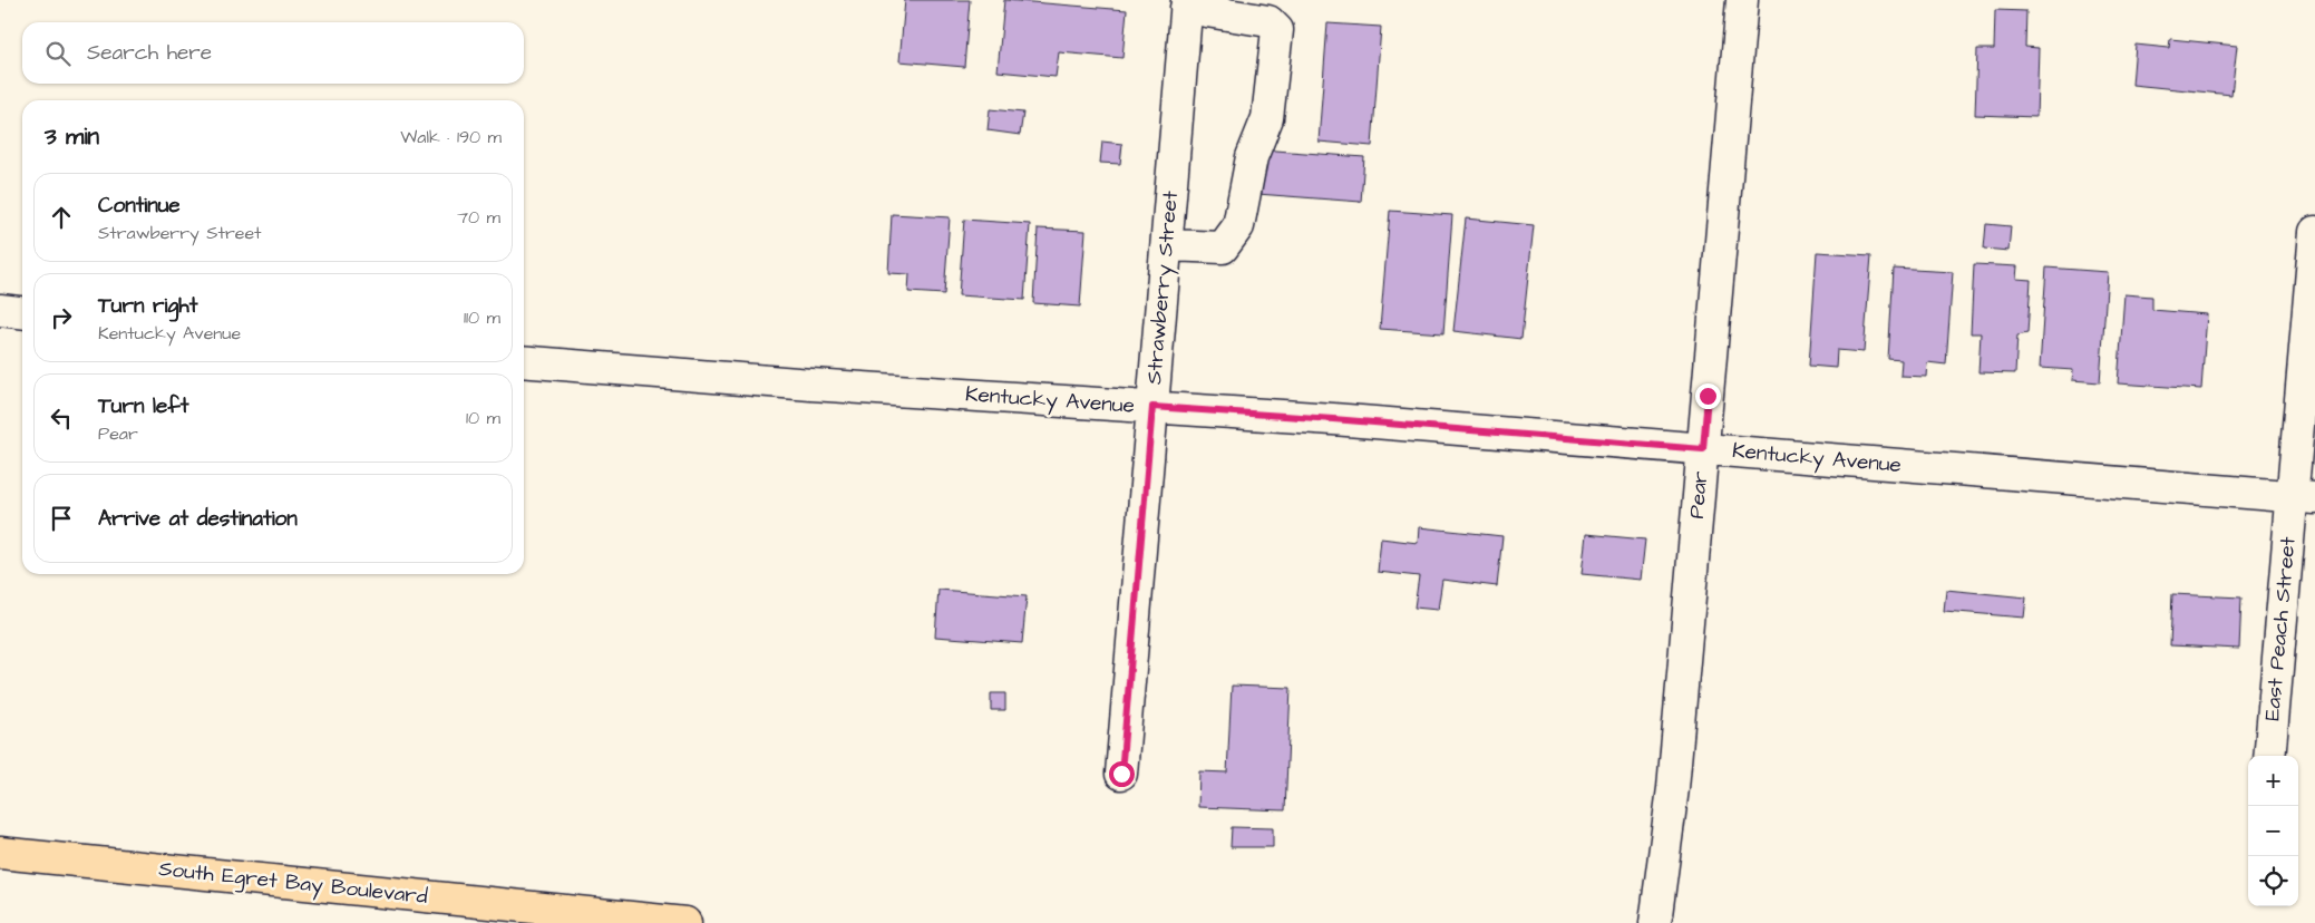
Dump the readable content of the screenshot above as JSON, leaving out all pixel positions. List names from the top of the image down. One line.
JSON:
{"streets":{"main road":["South Egret Bay Boulevard"],"street":["Strawberry Street","Kentucky Avenue","Pear","East Peach Street"]},"crossings":[["Strawberry Street","Kentucky Avenue"],["Kentucky Avenue","Pear"],["Kentucky Avenue","East Peach Street"]],"page":{"search":"Search here","heading":["3 min","Walk · 190 m"],"list":[["Continue","Strawberry Street","70 m"],["Turn right","Kentucky Avenue","110 m"],["Turn left","Pear","10 m"],"Arrive at destination"],"map_buttons":["+","−"]}}
